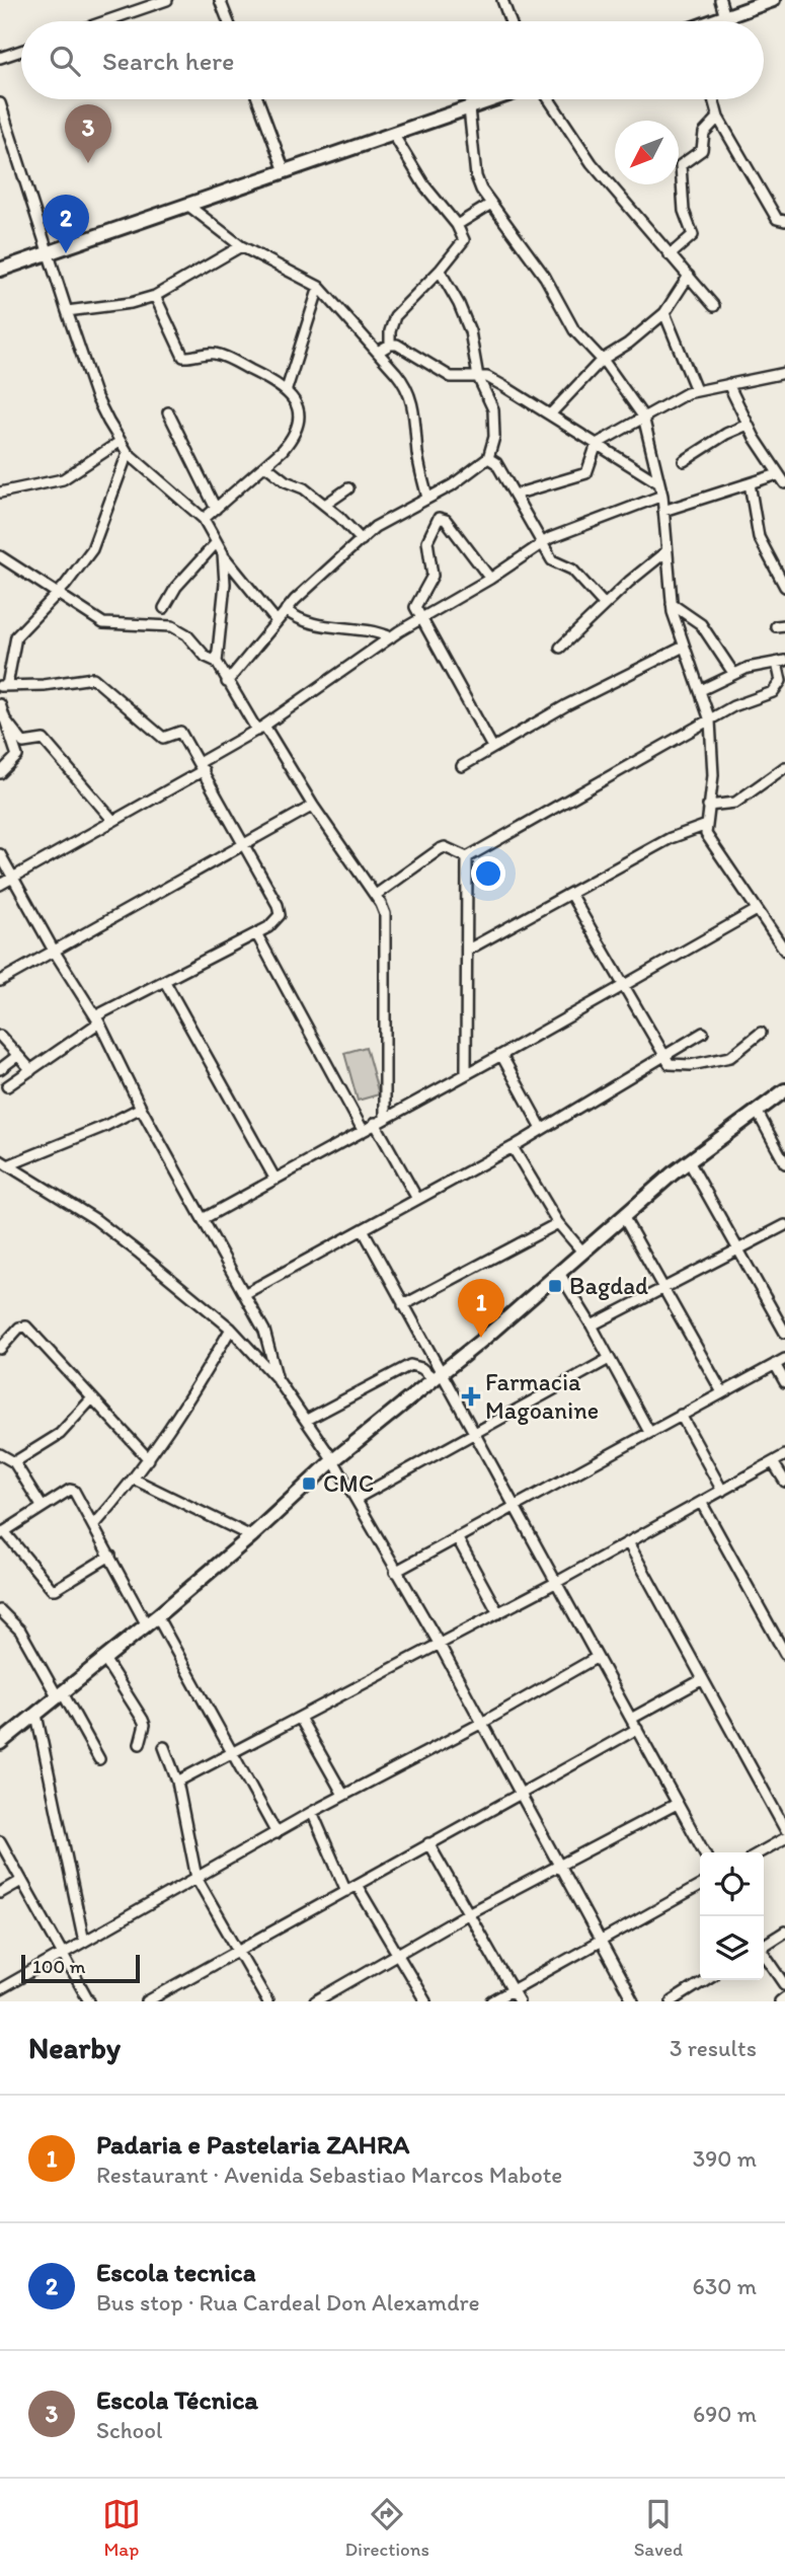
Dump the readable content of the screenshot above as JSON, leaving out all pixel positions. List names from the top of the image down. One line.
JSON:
{"places":{"transit":["Bagdad","CMC"],"health":["Farmacia Magoanine"]},"scale_bar":"100 m","north":"bottom left","page":{"search":"Search here","pins":["3","2","1"],"scale":"100 m","heading":["Nearby","3 results"],"list":[{"mark":"1","name":"Padaria e Pastelaria ZAHRA","note":"Restaurant · Avenida Sebastiao Marcos Mabote","value":"390 m"},{"mark":"2","name":"Escola tecnica","note":"Bus stop · Rua Cardeal Don Alexamdre","value":"630 m"},{"mark":"3","name":"Escola Técnica","note":"School","value":"690 m"}],"nav":["Map","Directions","Saved"]}}
